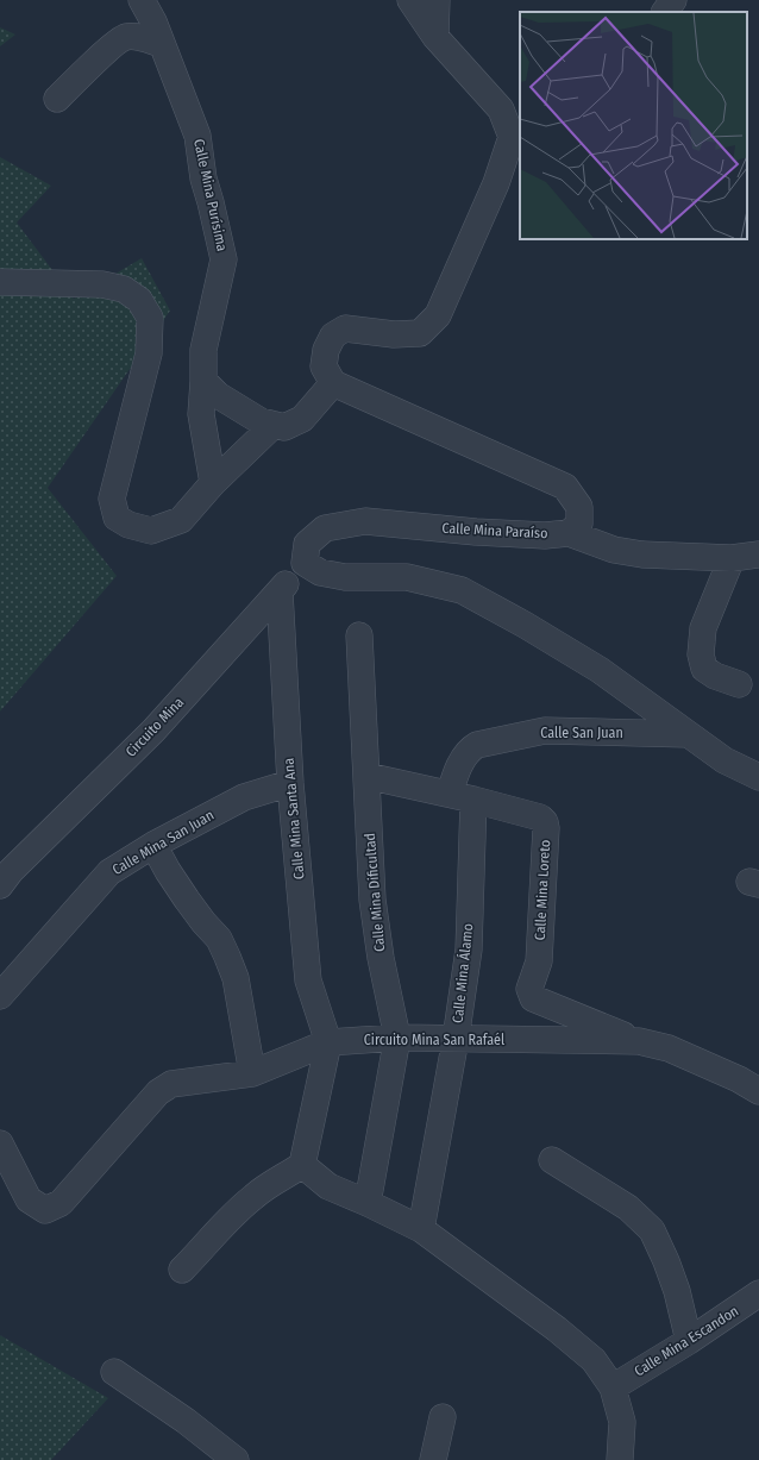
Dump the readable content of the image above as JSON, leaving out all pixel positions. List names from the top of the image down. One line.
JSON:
{"streets":{"street":["Calle Mina Purísima","Calle Mina Paraíso","Circuito Mina","Calle San Juan","Calle Mina Santa Ana","Calle Mina San Juan","Calle Mina Loreto","Calle Mina Dificultad","Calle Mina Álamo","Circuito Mina San Rafaél","Calle Mina Escandon"]},"crossings":[["Calle Mina Paraíso","Circuito Mina"],["Circuito Mina","Calle Mina Santa Ana"],["Calle San Juan","Calle Mina Loreto"],["Calle San Juan","Calle Mina Álamo"],["Calle Mina Santa Ana","Calle Mina San Juan"],["Calle Mina Santa Ana","Circuito Mina San Rafaél"],["Calle Mina Loreto","Calle Mina Dificultad"],["Calle Mina Loreto","Calle Mina Álamo"],["Calle Mina Loreto","Circuito Mina San Rafaél"],["Calle Mina Dificultad","Circuito Mina San Rafaél"],["Calle Mina Álamo","Circuito Mina San Rafaél"]]}
